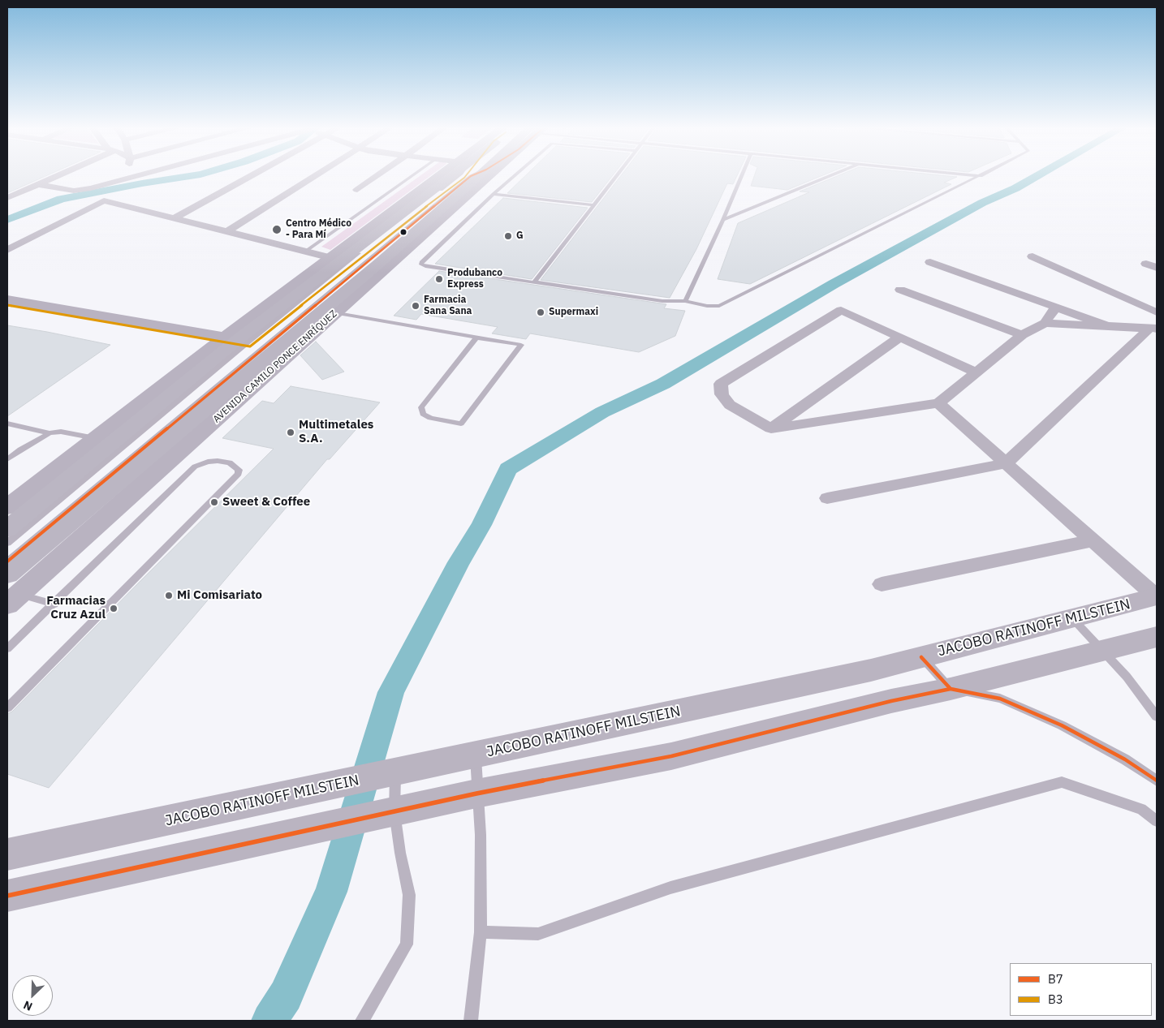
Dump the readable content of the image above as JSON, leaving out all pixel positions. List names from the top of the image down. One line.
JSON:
{"streets":{"main road":["AVENIDA CAMILO PONCE ENRÍQUEZ"],"street":["JACOBO RATINOFF MILSTEIN"]},"places":["Centro Médico - Para Mí","G","Produbanco Express","Farmacia Sana Sana","Supermaxi","Multimetales S.A.","Sweet & Coffee","Mi Comisariato","Farmacias Cruz Azul"],"lines":["transit line B7","transit line B3"],"legend":["B7","B3"],"north":"bottom left"}
